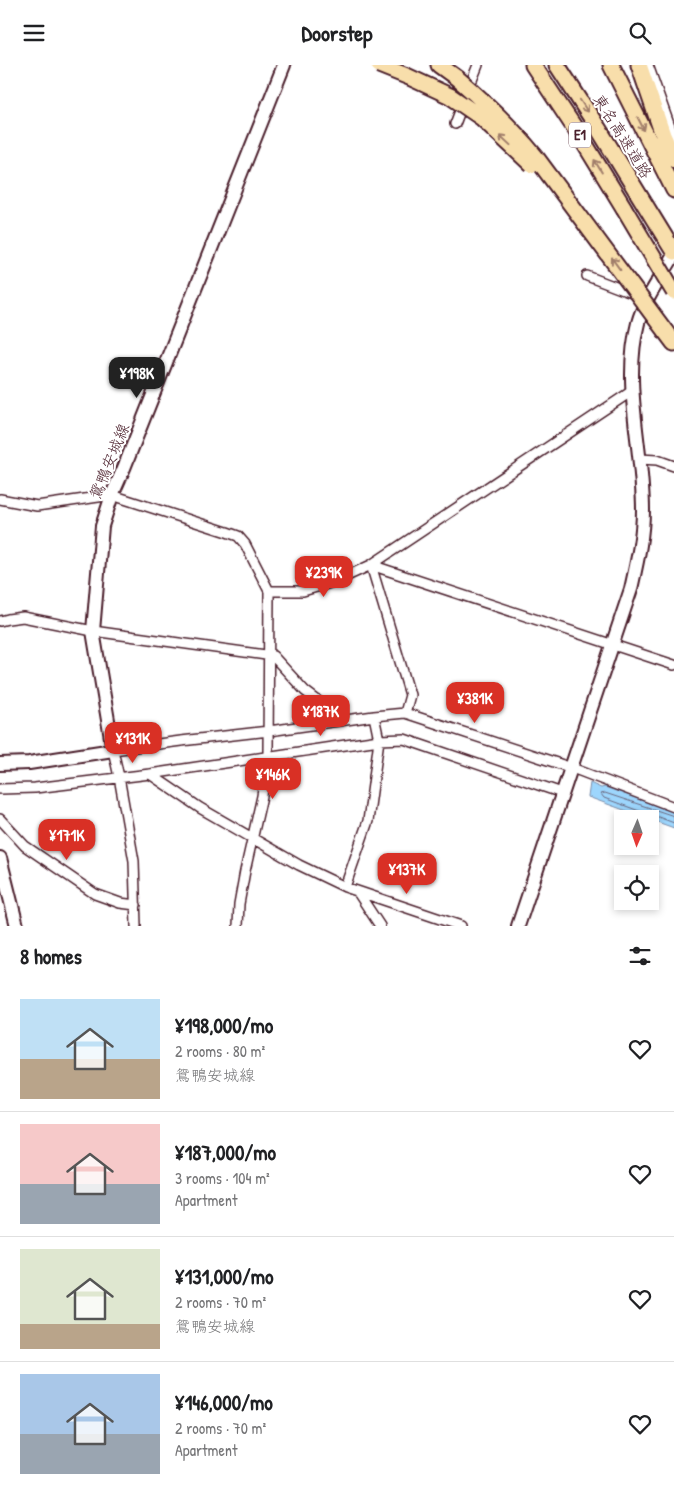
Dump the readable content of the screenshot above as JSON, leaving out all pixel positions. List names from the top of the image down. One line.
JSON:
{"streets":{"highway":["E1","東名高速道路"],"main road":["鴛鴨安城線"]},"north":"bottom","page":{"header":"Doorstep","price":["¥198K","¥239K","¥381K","¥187K","¥131K","¥146K","¥171K","¥137K"],"heading":"8 homes","list":[{"name":"¥198,000/mo","note":"2 rooms · 80 m² · 鴛鴨安城線"},{"name":"¥187,000/mo","note":"3 rooms · 104 m² · Apartment"},{"name":"¥131,000/mo","note":"2 rooms · 70 m² · 鴛鴨安城線"},{"name":"¥146,000/mo","note":"2 rooms · 70 m² · Apartment"}]}}
